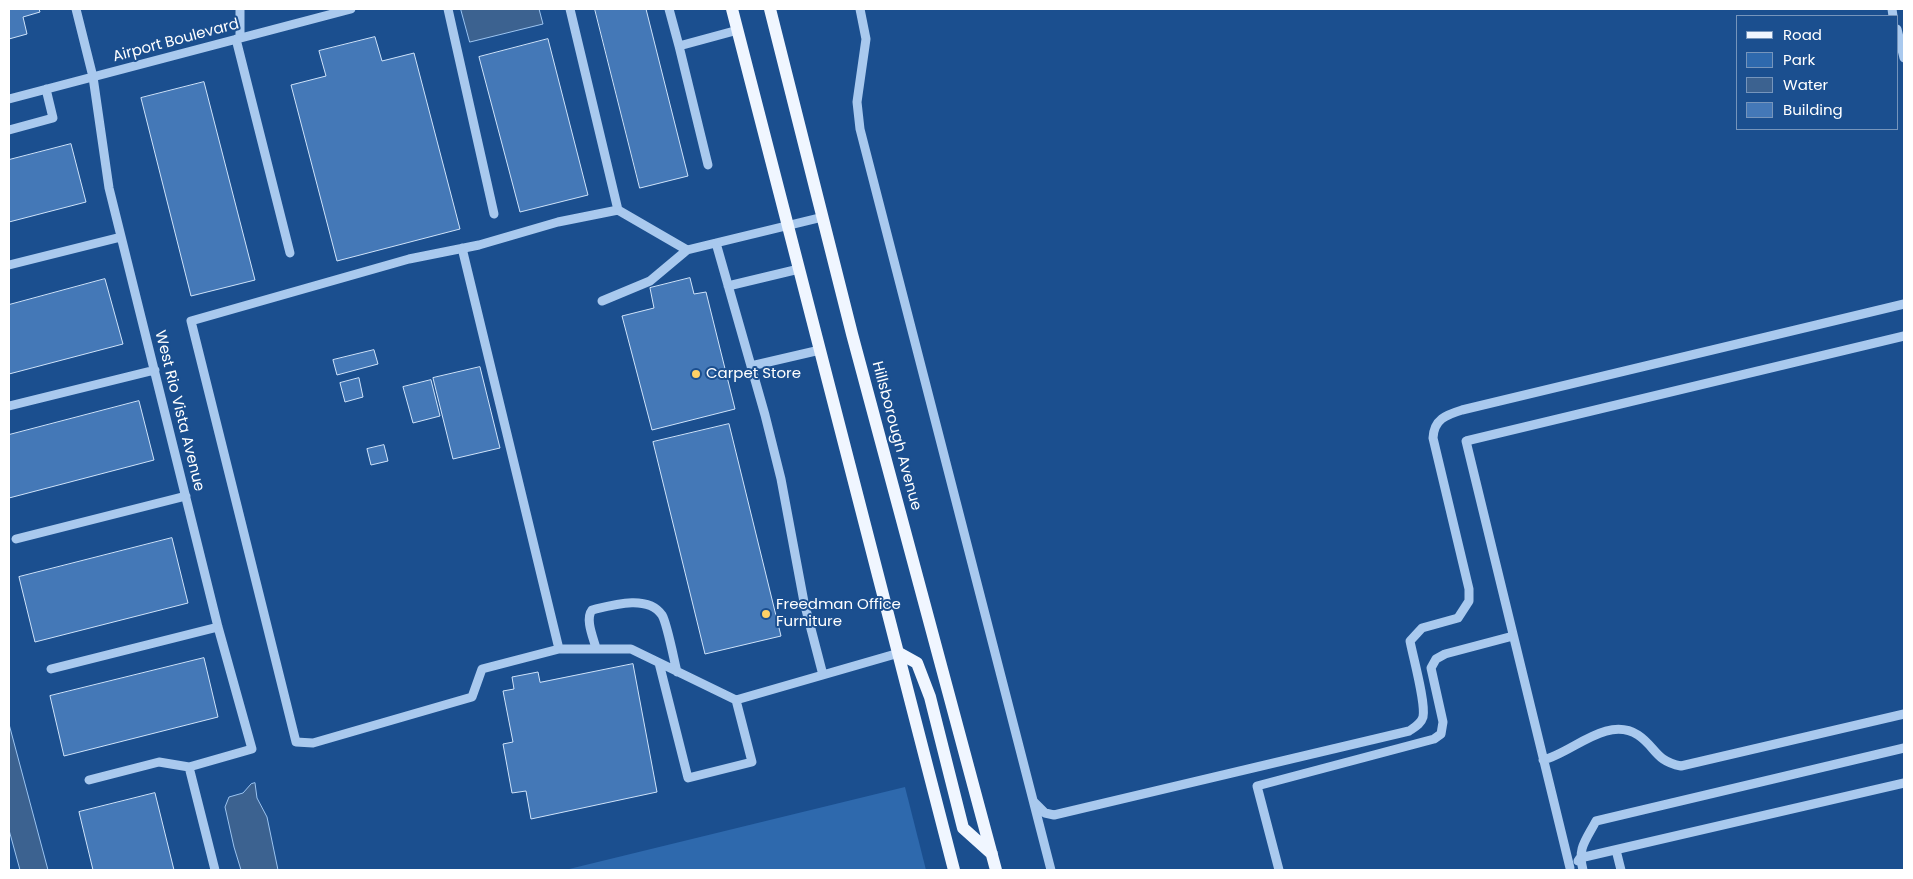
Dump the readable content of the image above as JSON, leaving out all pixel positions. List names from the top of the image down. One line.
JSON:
{"streets":{"main road":["Hillsborough Avenue"],"street":["Airport Boulevard","West Rio Vista Avenue"]},"crossings":[["Airport Boulevard","West Rio Vista Avenue"]],"places":["Carpet Store","Freedman Office Furniture"],"legend":["Road","Park","Water","Building"]}
